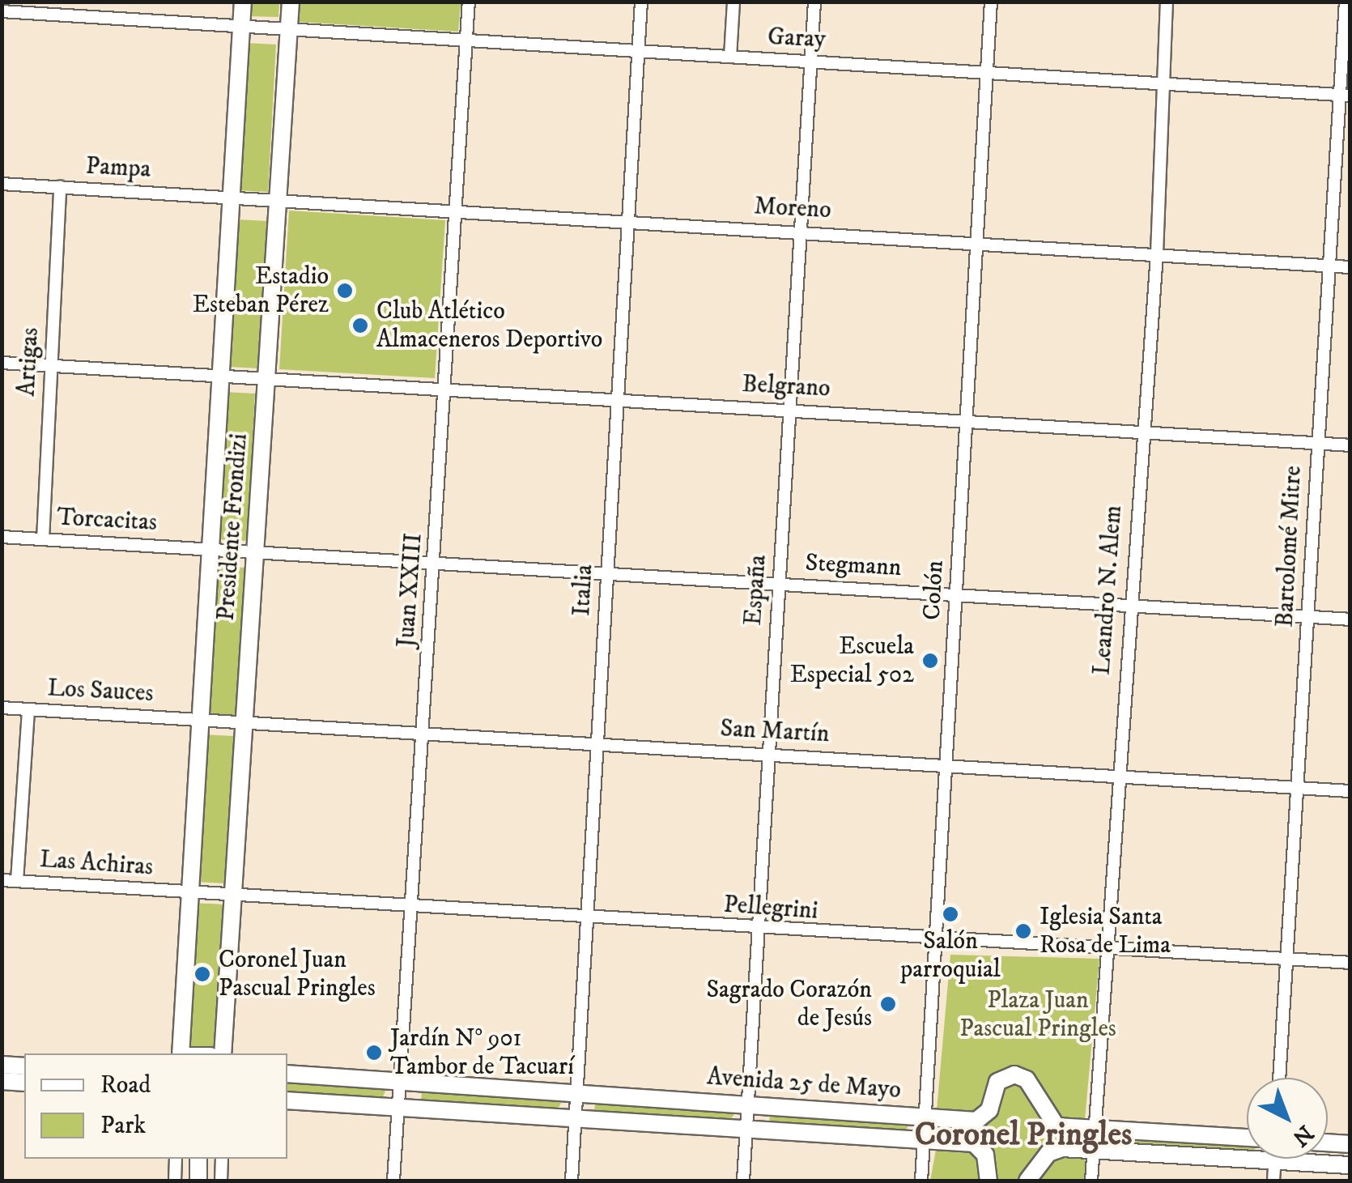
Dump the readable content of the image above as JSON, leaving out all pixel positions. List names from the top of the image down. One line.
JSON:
{"streets":{"main road":["Presidente Frondizi","Avenida 25 de Mayo"],"street":["Garay","Pampa","Moreno","Artigas","Belgrano","Torcacitas","Bartolomé Mitre","Stegmann","Juan XXIII","Italia","España","Colón","Leandro N. Alem","Los Sauces","San Martín","Las Achiras","Pellegrini"]},"crossings":[["Garay","Presidente Frondizi"],["Garay","Bartolomé Mitre"],["Garay","Juan XXIII"],["Garay","Italia"],["Garay","España"],["Garay","Colón"],["Garay","Leandro N. Alem"],["Pampa","Moreno"],["Pampa","Artigas"],["Pampa","Presidente Frondizi"],["Moreno","Presidente Frondizi"],["Moreno","Bartolomé Mitre"],["Moreno","Juan XXIII"],["Moreno","Italia"],["Moreno","España"],["Moreno","Colón"],["Moreno","Leandro N. Alem"],["Artigas","Belgrano"],["Artigas","Torcacitas"],["Belgrano","Presidente Frondizi"],["Belgrano","Bartolomé Mitre"],["Belgrano","Juan XXIII"],["Belgrano","Italia"],["Belgrano","España"],["Belgrano","Colón"],["Belgrano","Leandro N. Alem"],["Torcacitas","Presidente Frondizi"],["Torcacitas","Stegmann"],["Presidente Frondizi","Stegmann"],["Presidente Frondizi","Los Sauces"],["Presidente Frondizi","San Martín"],["Presidente Frondizi","Las Achiras"],["Presidente Frondizi","Pellegrini"],["Bartolomé Mitre","Stegmann"],["Bartolomé Mitre","San Martín"],["Bartolomé Mitre","Pellegrini"],["Stegmann","Juan XXIII"],["Stegmann","Italia"],["Stegmann","España"],["Stegmann","Colón"],["Stegmann","Leandro N. Alem"],["Juan XXIII","San Martín"],["Juan XXIII","Pellegrini"],["Juan XXIII","Avenida 25 de Mayo"],["Italia","San Martín"],["Italia","Pellegrini"],["Italia","Avenida 25 de Mayo"],["España","San Martín"],["España","Pellegrini"],["España","Avenida 25 de Mayo"],["Colón","San Martín"],["Colón","Pellegrini"],["Colón","Avenida 25 de Mayo"],["Leandro N. Alem","San Martín"],["Leandro N. Alem","Pellegrini"],["Leandro N. Alem","Avenida 25 de Mayo"],["Los Sauces","San Martín"],["Las Achiras","Pellegrini"]],"districts":["Coronel Pringles"],"parks":["Plaza Juan Pascual Pringles"],"places":["Estadio Esteban Pérez","Club Atlético Almaceneros Deportivo","Escuela Especial 502","Salón parroquial","Iglesia Santa Rosa de Lima","Coronel Juan Pascual Pringles","Sagrado Corazón de Jesús","Jardín N° 901 Tambor de Tacuarí"],"legend":["Road","Park"],"north":"bottom right"}
